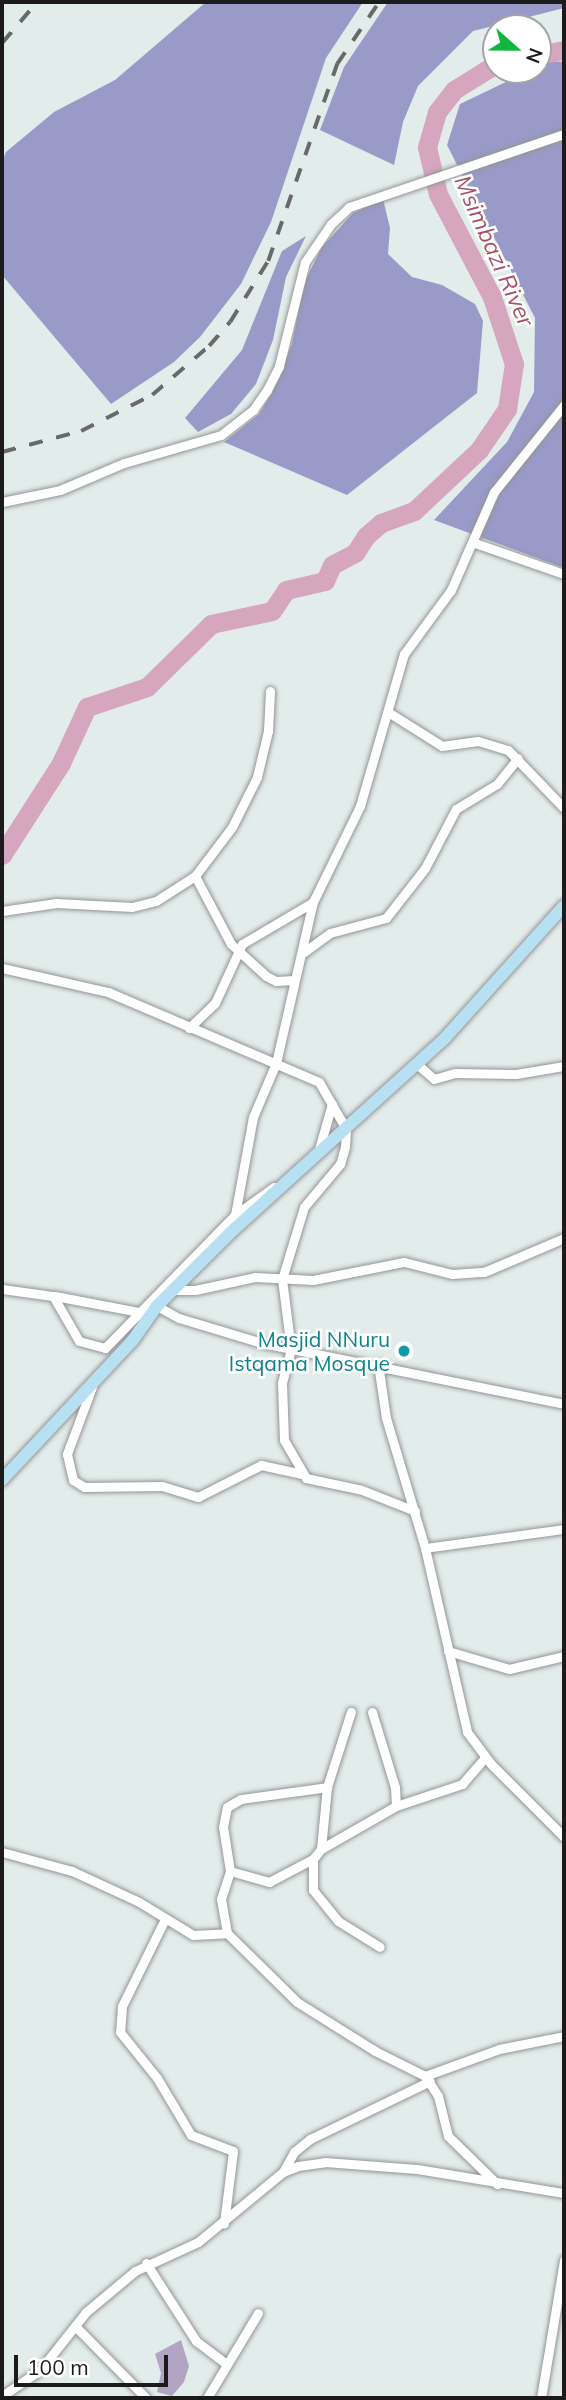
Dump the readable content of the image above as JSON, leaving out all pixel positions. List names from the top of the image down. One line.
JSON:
{"water":["Msimbazi River"],"places":["Masjid NNuru Istqama Mosque"],"scale_bar":"100 m","north":"right"}
